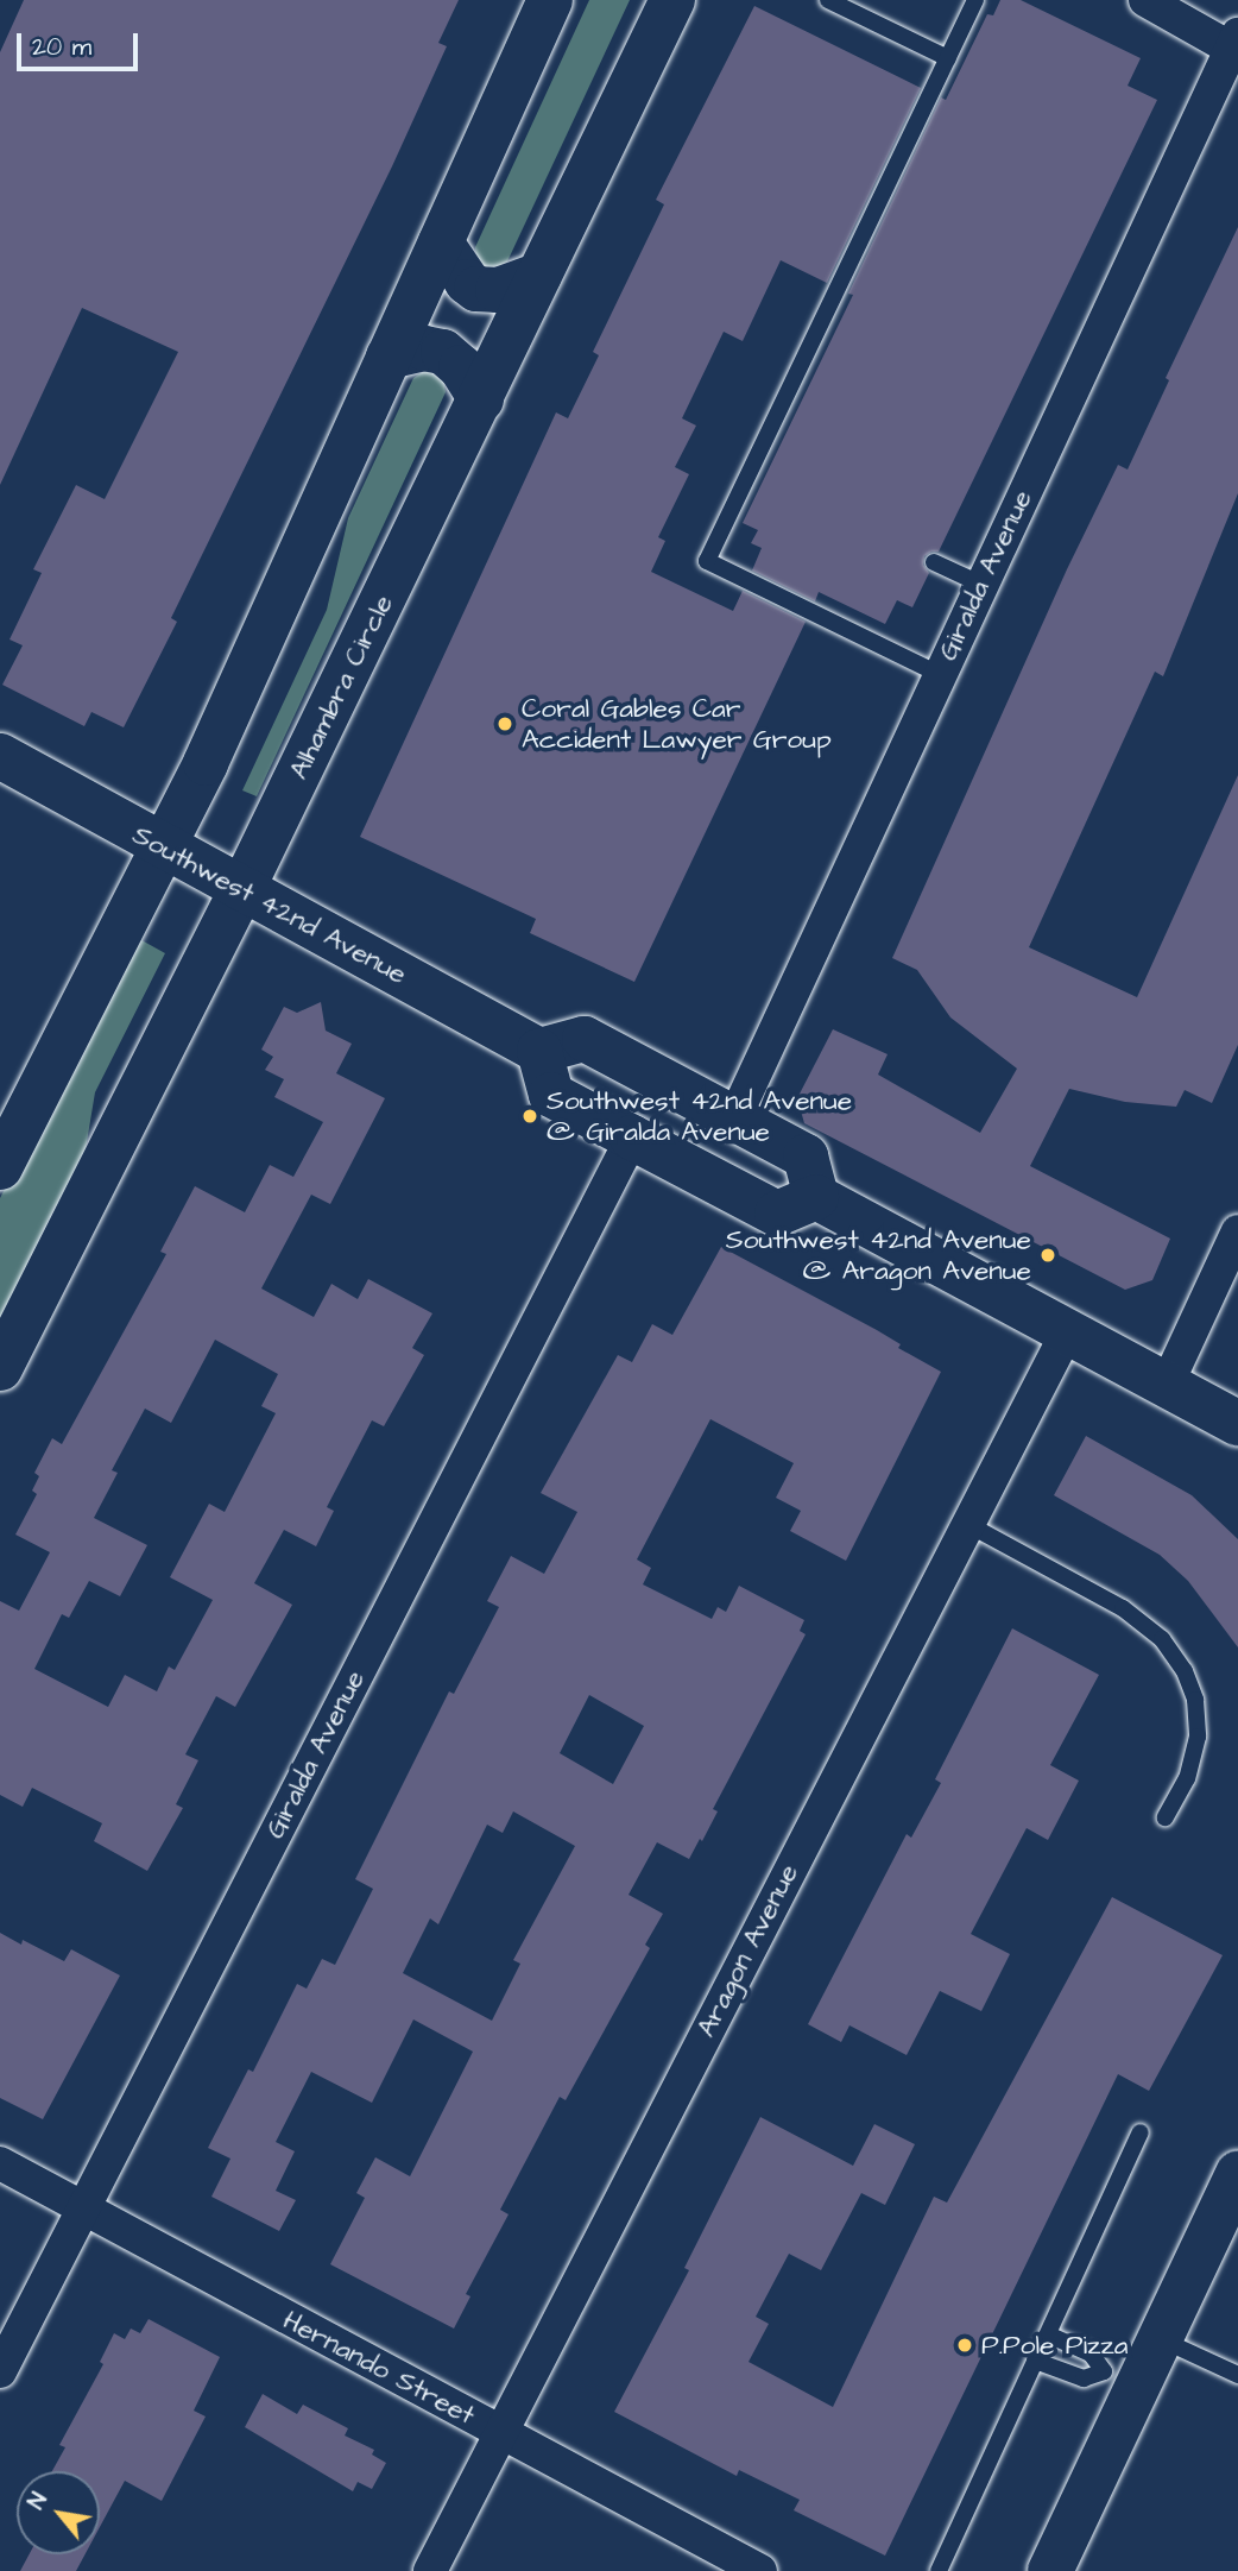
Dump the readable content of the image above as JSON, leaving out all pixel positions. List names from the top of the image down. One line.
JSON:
{"streets":{"street":["Giralda Avenue","Alhambra Circle","Southwest 42nd Avenue","Aragon Avenue","Hernando Street"]},"crossings":[["Giralda Avenue","Hernando Street"],["Alhambra Circle","Southwest 42nd Avenue"],["Aragon Avenue","Hernando Street"]],"places":["Coral Gables Car Accident Lawyer Group","Southwest 42nd Avenue @ Giralda Avenue","Southwest 42nd Avenue @ Aragon Avenue","P.Pole Pizza"],"scale_bar":"20 m","north":"top left"}
